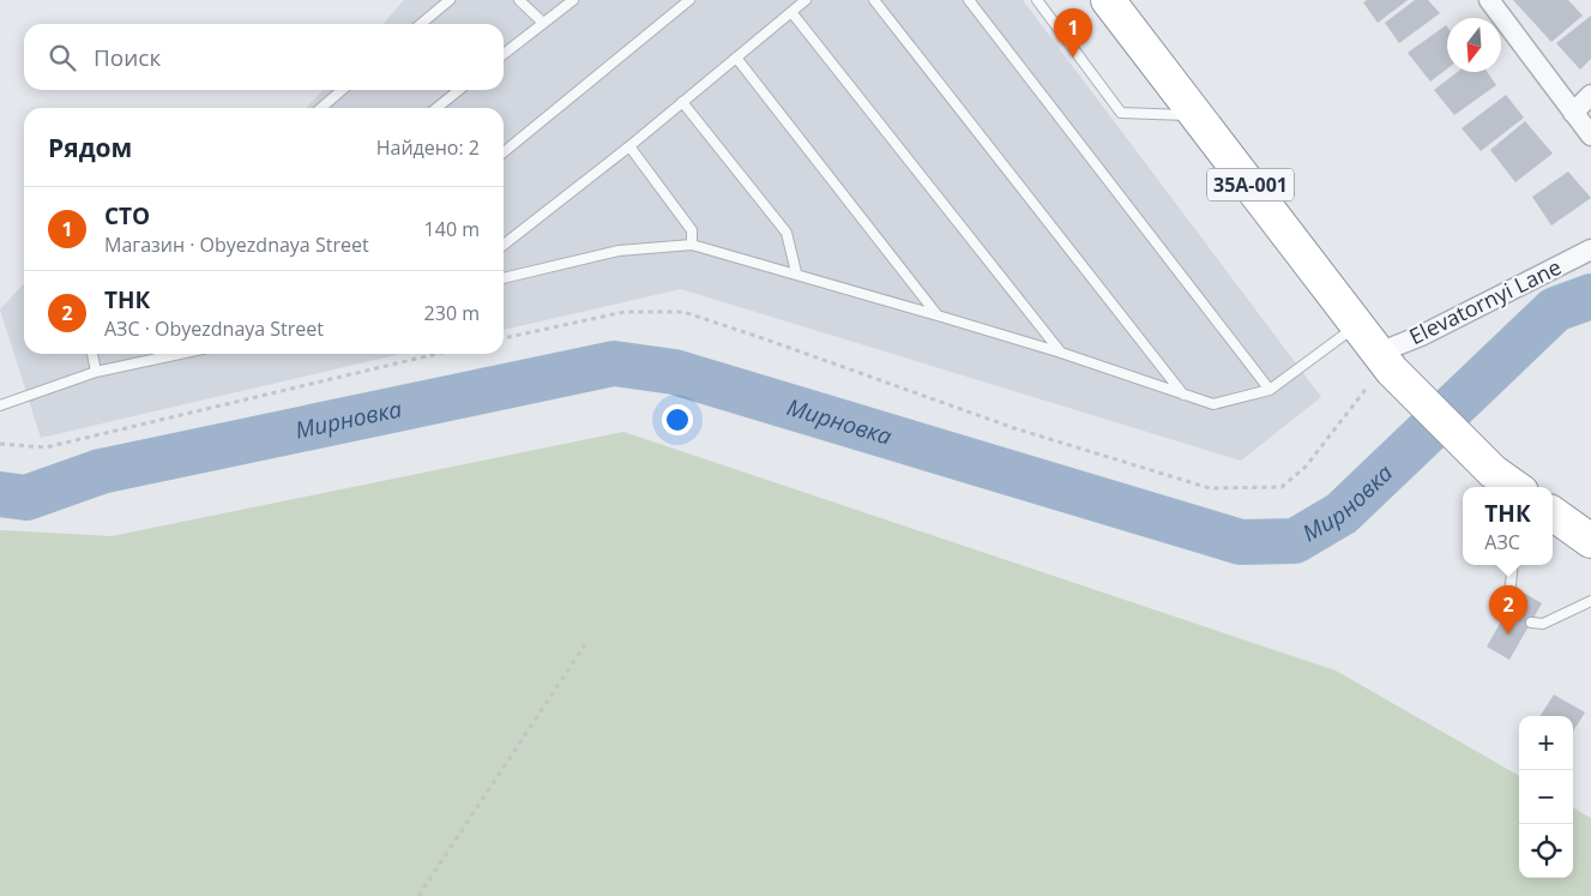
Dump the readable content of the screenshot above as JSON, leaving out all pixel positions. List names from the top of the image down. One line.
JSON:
{"streets":{"highway":["35А-001"],"street":["Elevatornyi Lane"]},"crossings":[["35А-001","Elevatornyi Lane"]],"water":["Мирновка"],"north":"bottom","page":{"pins":["1","2"],"search":"Поиск","heading":["Рядом","Найдено: 2"],"list":[{"mark":"1","name":"СТО","note":"Магазин · Obyezdnaya Street","value":"140 m"},{"mark":"2","name":"ТНК","note":"АЗС · Obyezdnaya Street","value":"230 m"}],"popup":["ТНК","АЗС"],"map_buttons":["+","−"]}}
